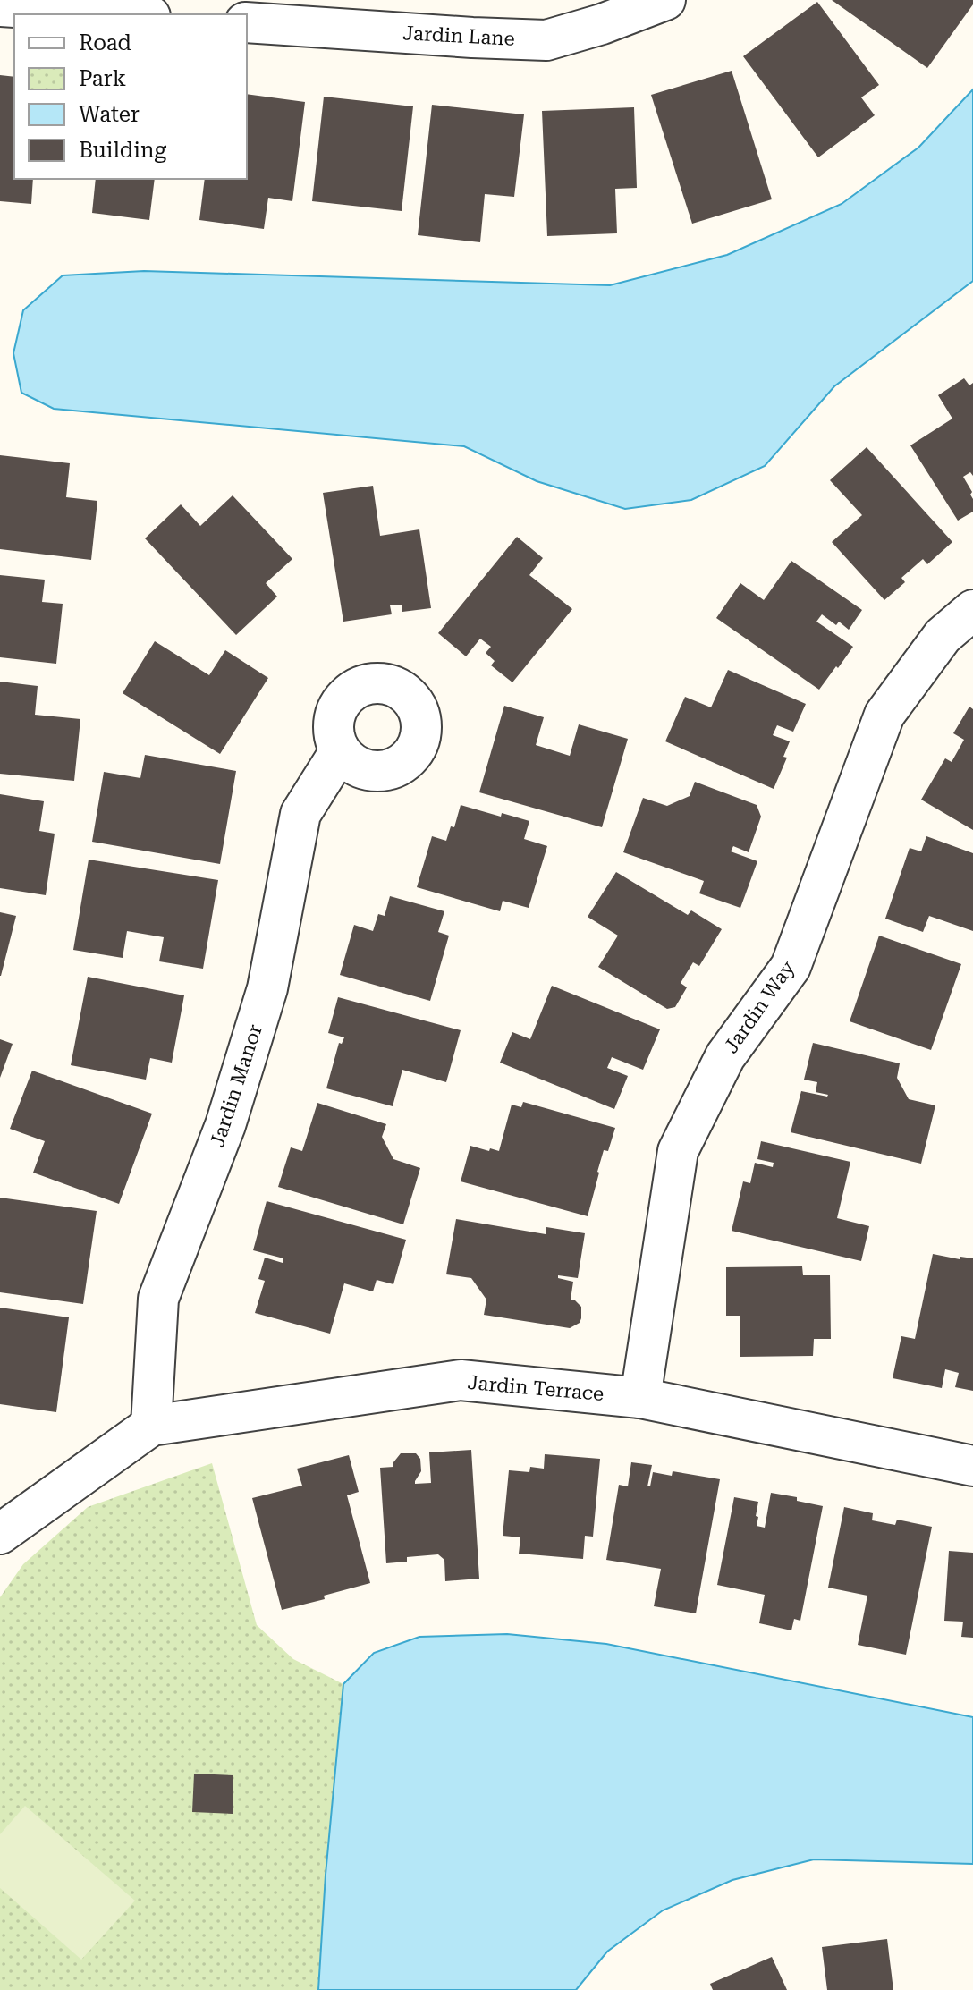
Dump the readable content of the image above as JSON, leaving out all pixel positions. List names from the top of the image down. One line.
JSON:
{"streets":{"street":["Jardin Lane","Jardin Way","Jardin Manor","Jardin Terrace"]},"crossings":[["Jardin Way","Jardin Terrace"],["Jardin Manor","Jardin Terrace"]],"legend":["Road","Park","Water","Building"]}
